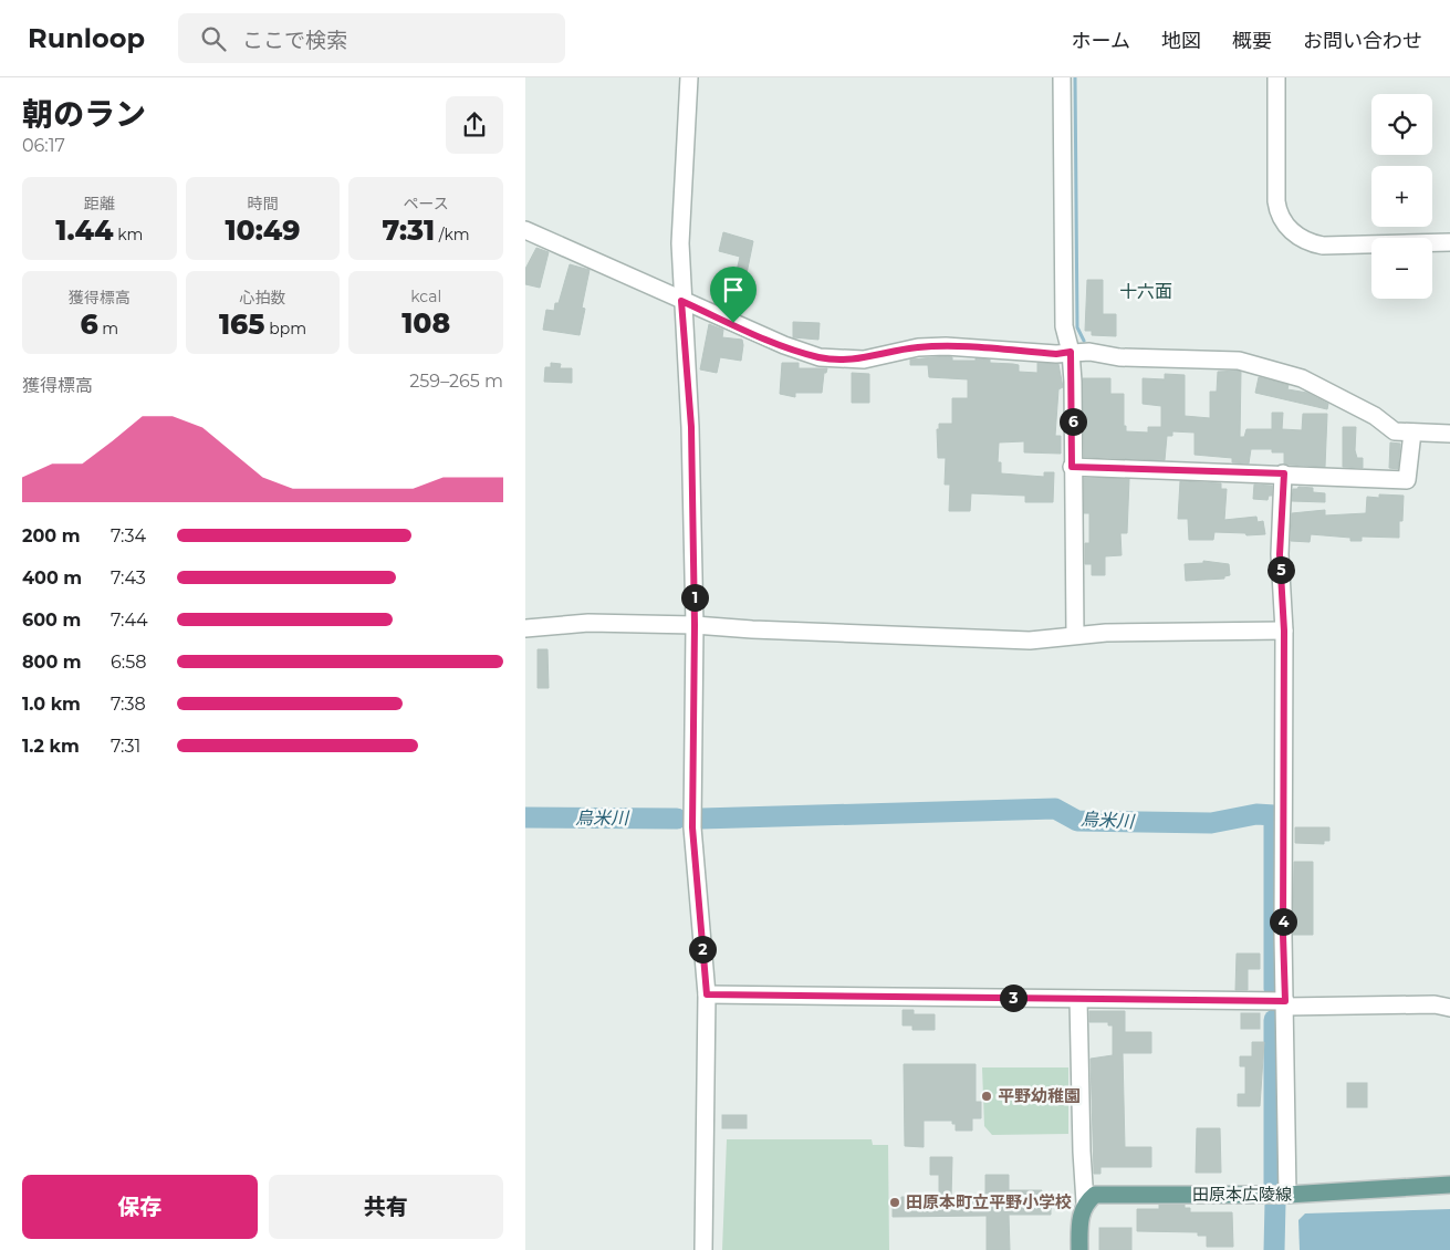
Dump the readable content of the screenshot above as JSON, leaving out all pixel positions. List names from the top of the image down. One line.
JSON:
{"streets":{"main road":["田原本広陵線"]},"districts":["十六面"],"water":["烏米川"],"places":["平野幼稚園","田原本町立平野小学校"],"page":{"header":"Runloop","search":"ここで検索","nav":["ホーム","地図","概要","お問い合わせ"],"heading":["朝のラン","06:17"],"map_buttons":["+","−"],"stats":[["距離","1.44 km"],["時間","10:49"],["ペース","7:31 /km"],["獲得標高","6 m"],["心拍数","165 bpm"],["kcal","108"]],"chart":["獲得標高","259–265 m"],"pins":["6","5","1","4","2","3"],"list":[{"name":"200 m","note":"7:34"},{"name":"400 m","note":"7:43"},{"name":"600 m","note":"7:44"},{"name":"800 m","note":"6:58"},{"name":"1.0 km","note":"7:38"},{"name":"1.2 km","note":"7:31"}],"buttons":["保存","共有"]}}
